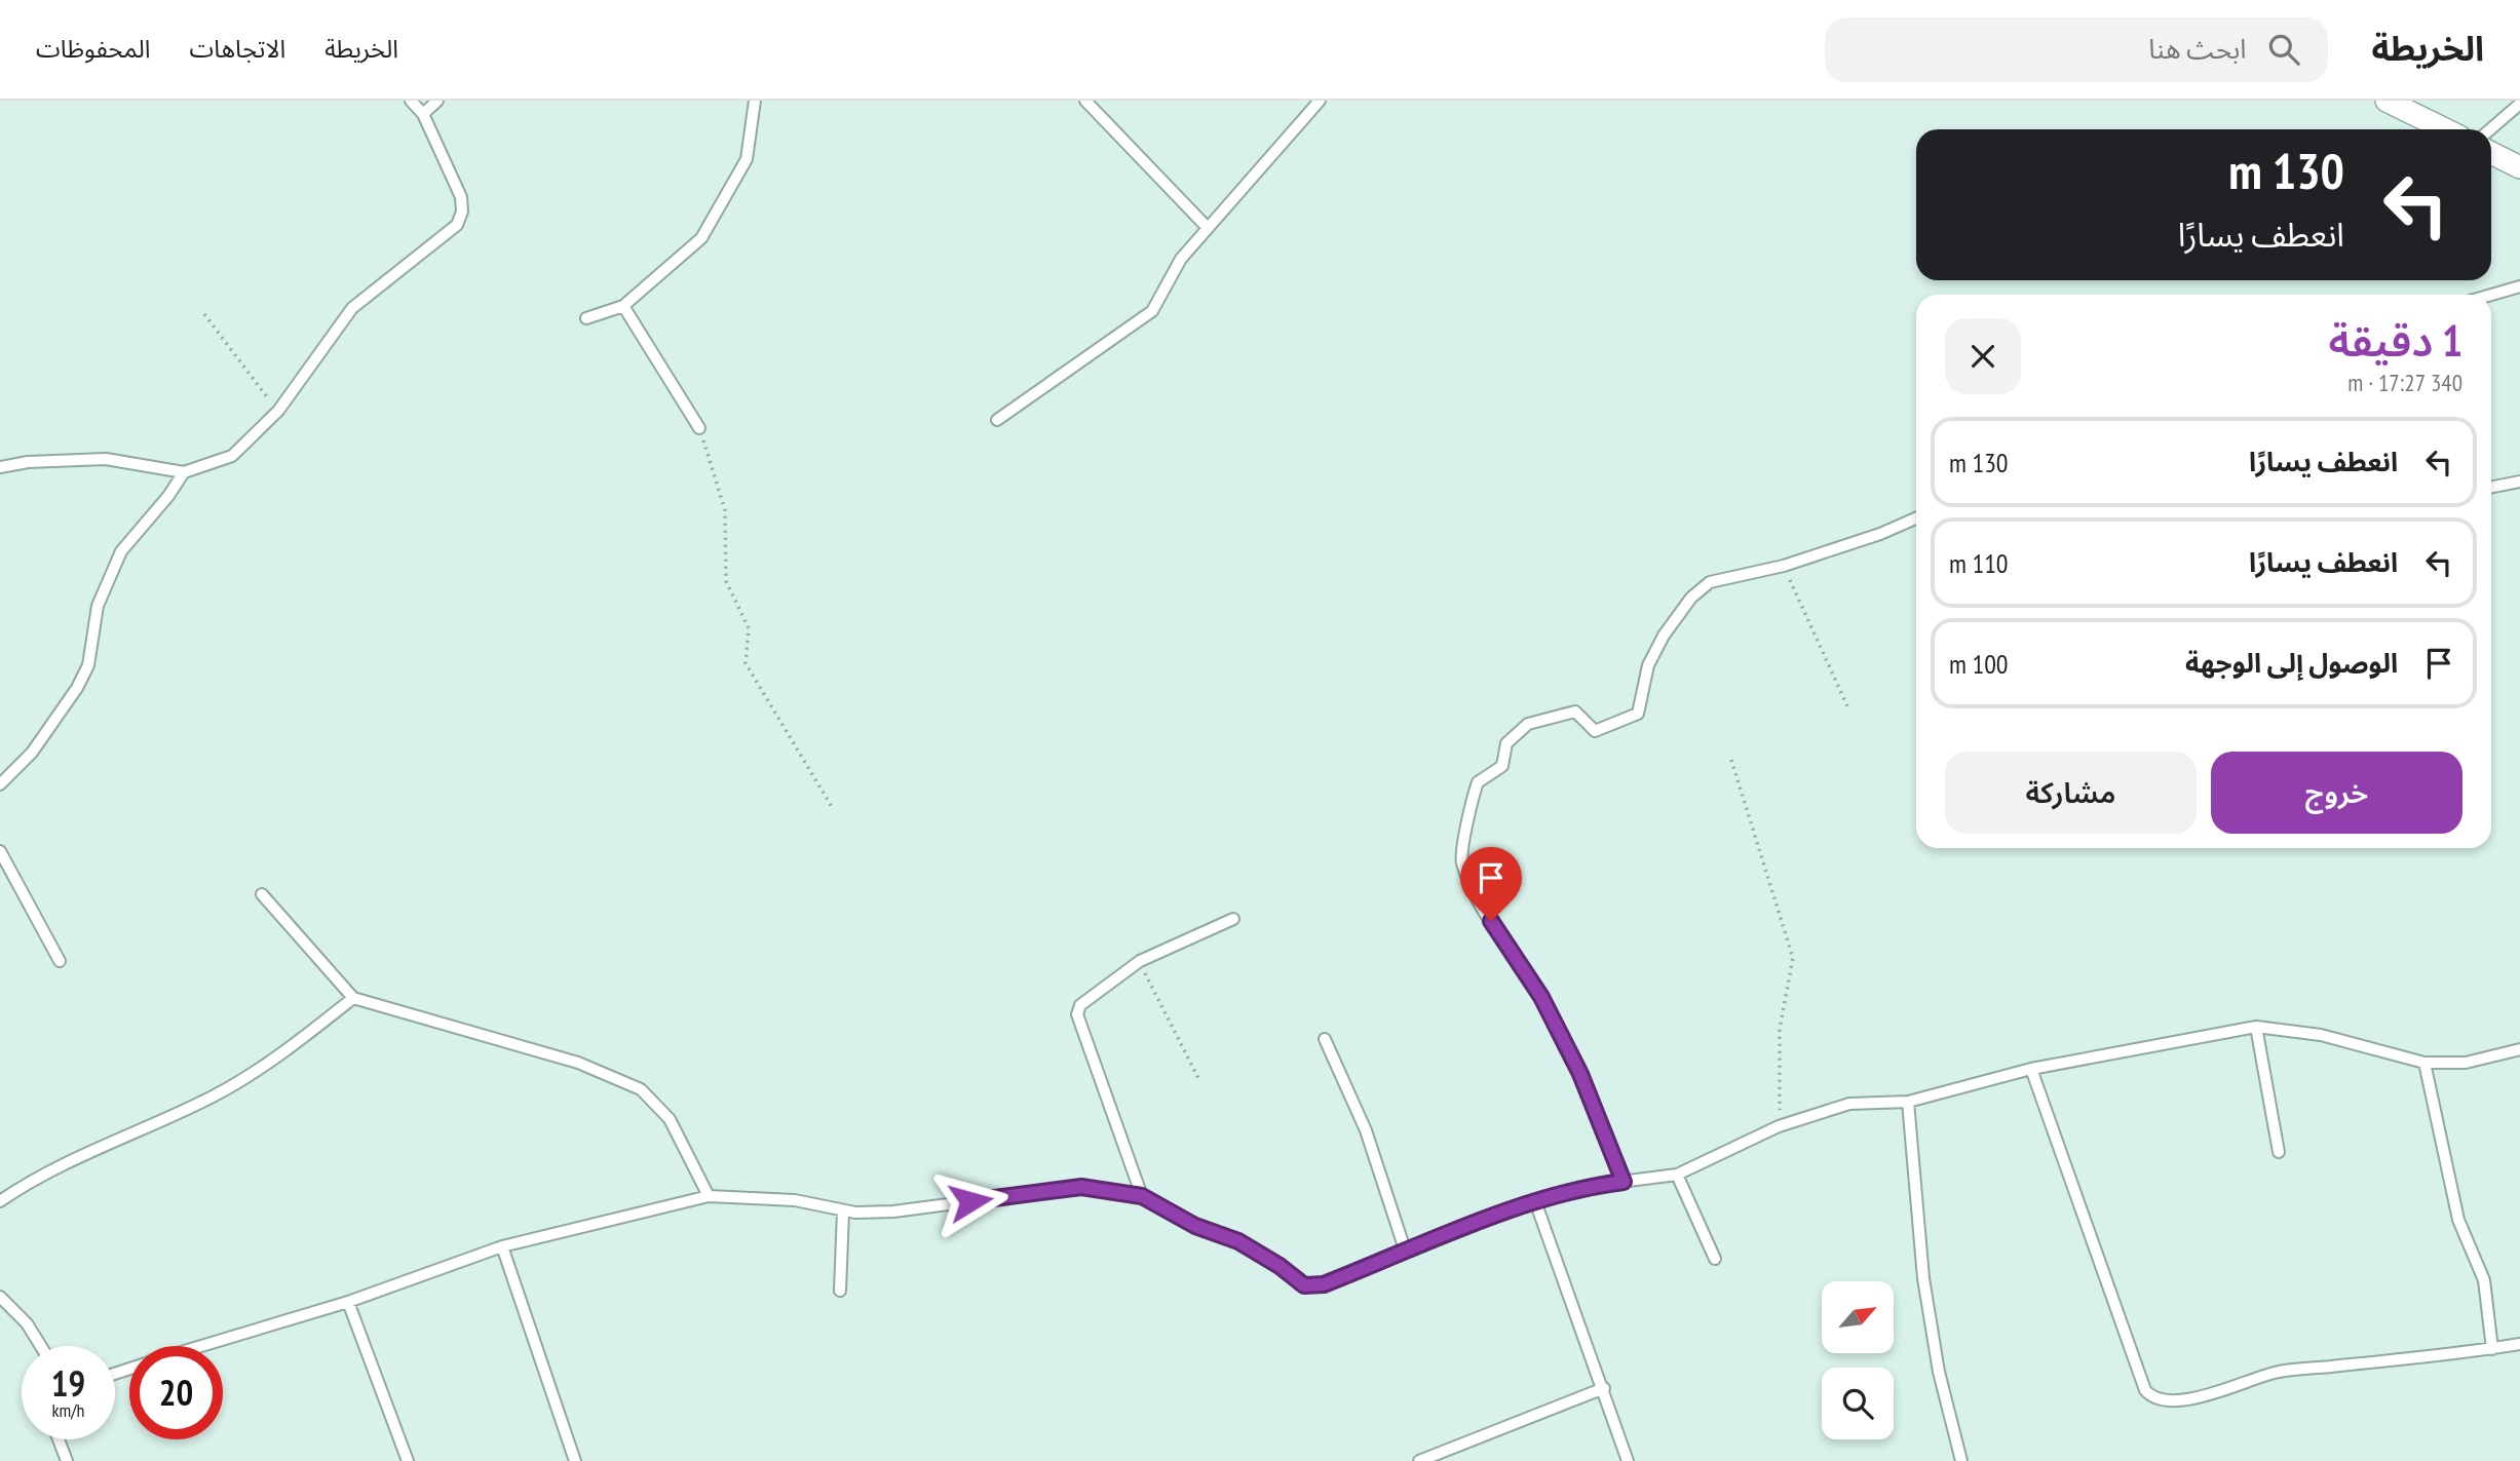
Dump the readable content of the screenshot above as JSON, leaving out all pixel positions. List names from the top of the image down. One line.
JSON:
{"north":"top right","page":{"header":"الخريطة","search":"ابحث هنا","nav":["الخريطة","الاتجاهات","المحفوظات"],"turn":["130 m","انعطف يسارًا"],"heading":["1 دقيقة","340 m · 17:27"],"list":[{"name":"انعطف يسارًا","value":"130 m"},{"name":"انعطف يسارًا","value":"110 m"},{"name":"الوصول إلى الوجهة","value":"100 m"}],"buttons":["خروج","مشاركة"],"speed":"19 km/h","limit":"20"}}
